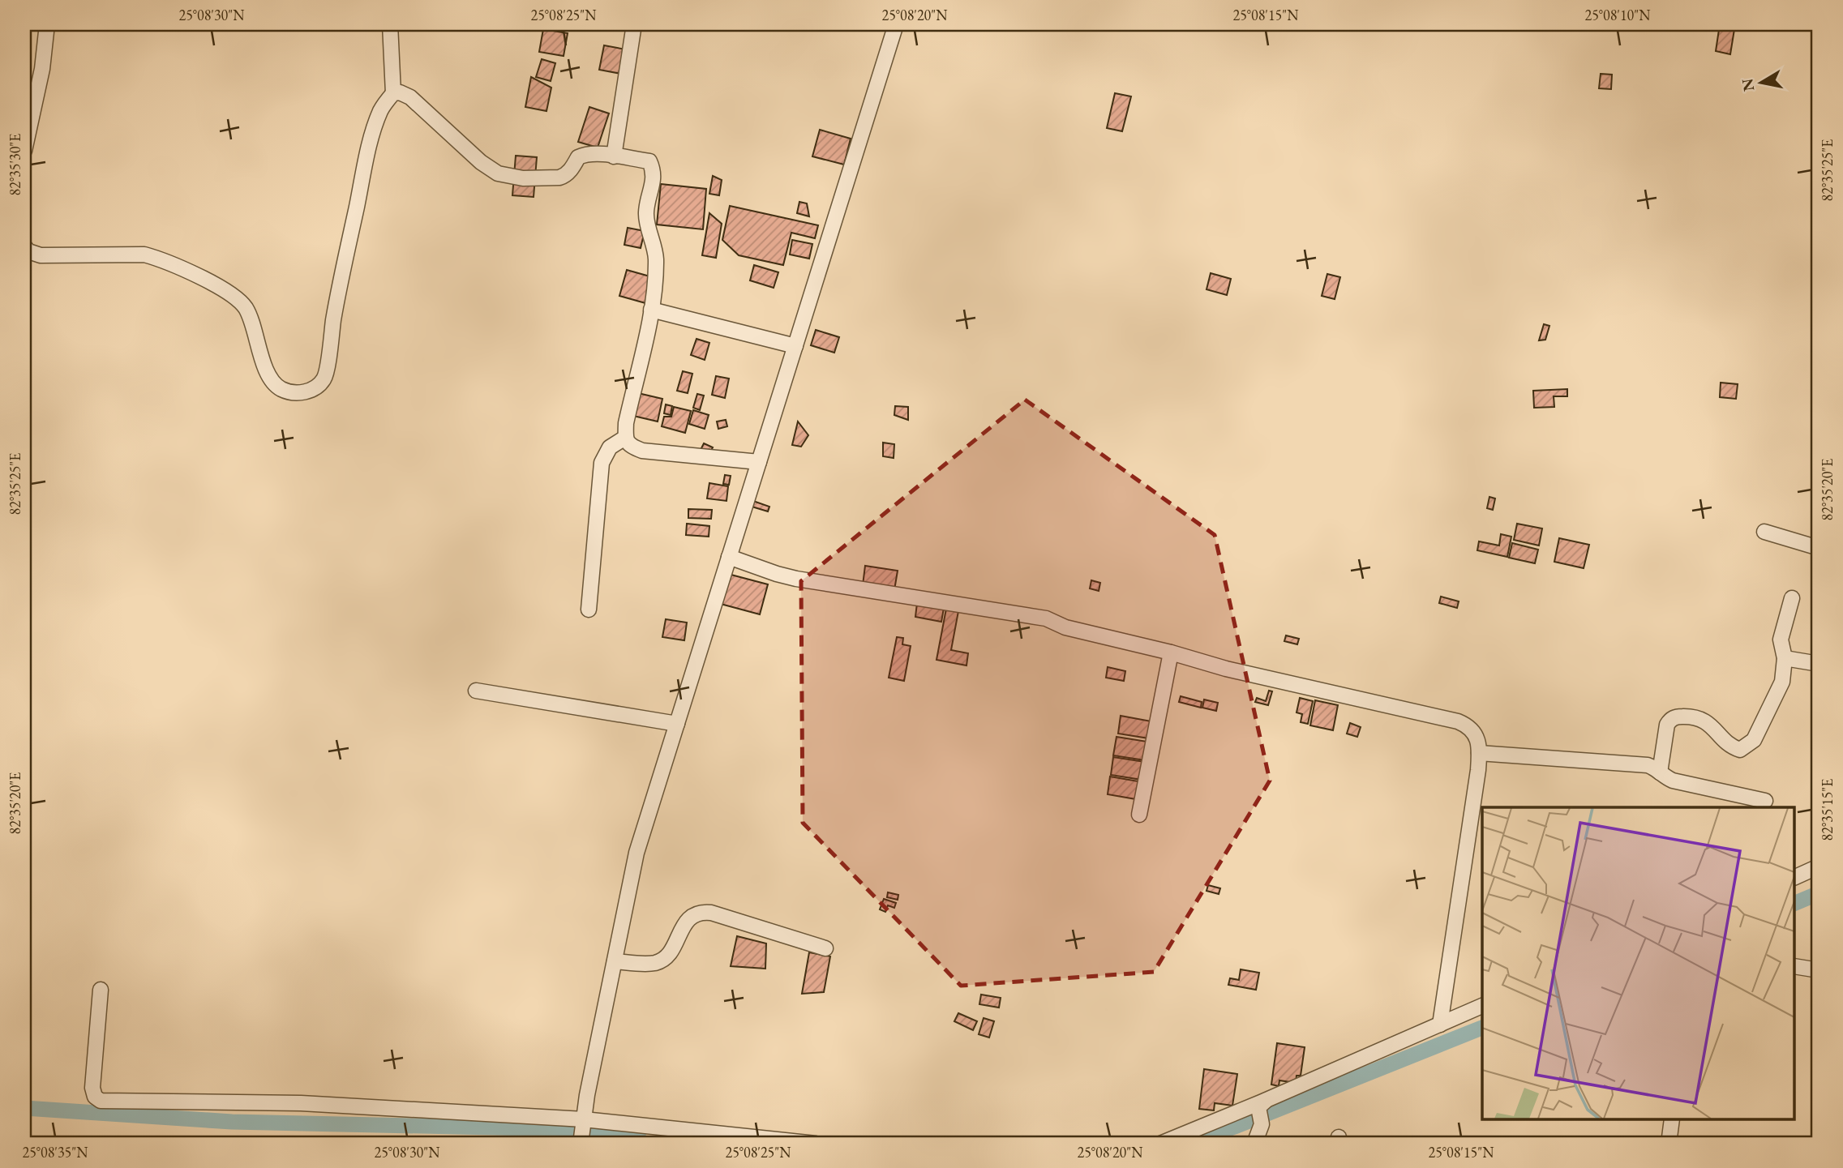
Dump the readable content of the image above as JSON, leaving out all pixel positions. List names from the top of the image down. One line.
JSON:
{"north":"left","coordinates":["25°08'30\"N","25°08'25\"N","25°08'20\"N","25°08'15\"N","25°08'10\"N","82°35'30\"E","82°35'25\"E","82°35'20\"E","82°35'15\"E","25°08'35\"N"]}
